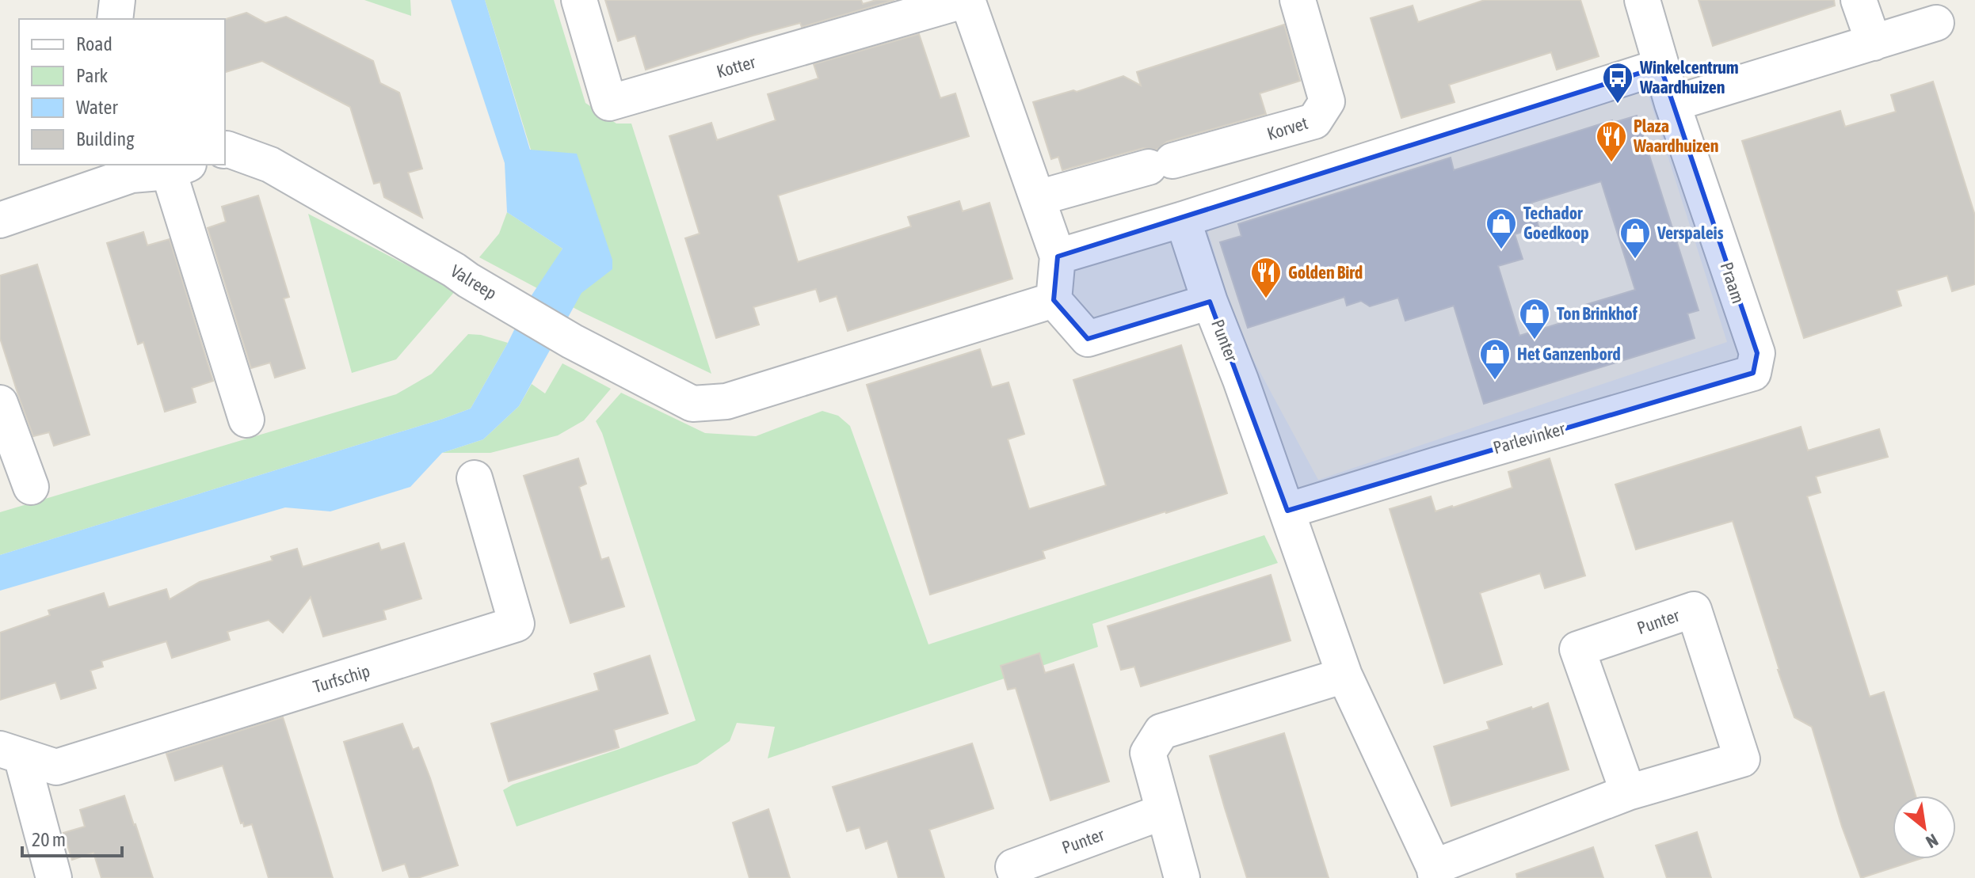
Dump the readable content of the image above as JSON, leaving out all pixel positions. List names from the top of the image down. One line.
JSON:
{"streets":{"street":["Kotter","Korvet","Valreep","Praam","Punter","Parlevinker","Turfschip"]},"crossings":[["Kotter","Korvet"],["Kotter","Valreep"],["Praam","Parlevinker"],["Punter","Parlevinker"]],"places":{"bus stop":["Winkelcentrum Waardhuizen"],"restaurant":["Plaza Waardhuizen","Golden Bird"],"shop":["Techador Goedkoop","Verspaleis","Ton Brinkhof","Het Ganzenbord"]},"legend":["Road","Park","Water","Building"],"scale_bar":"20 m","north":"bottom right"}
